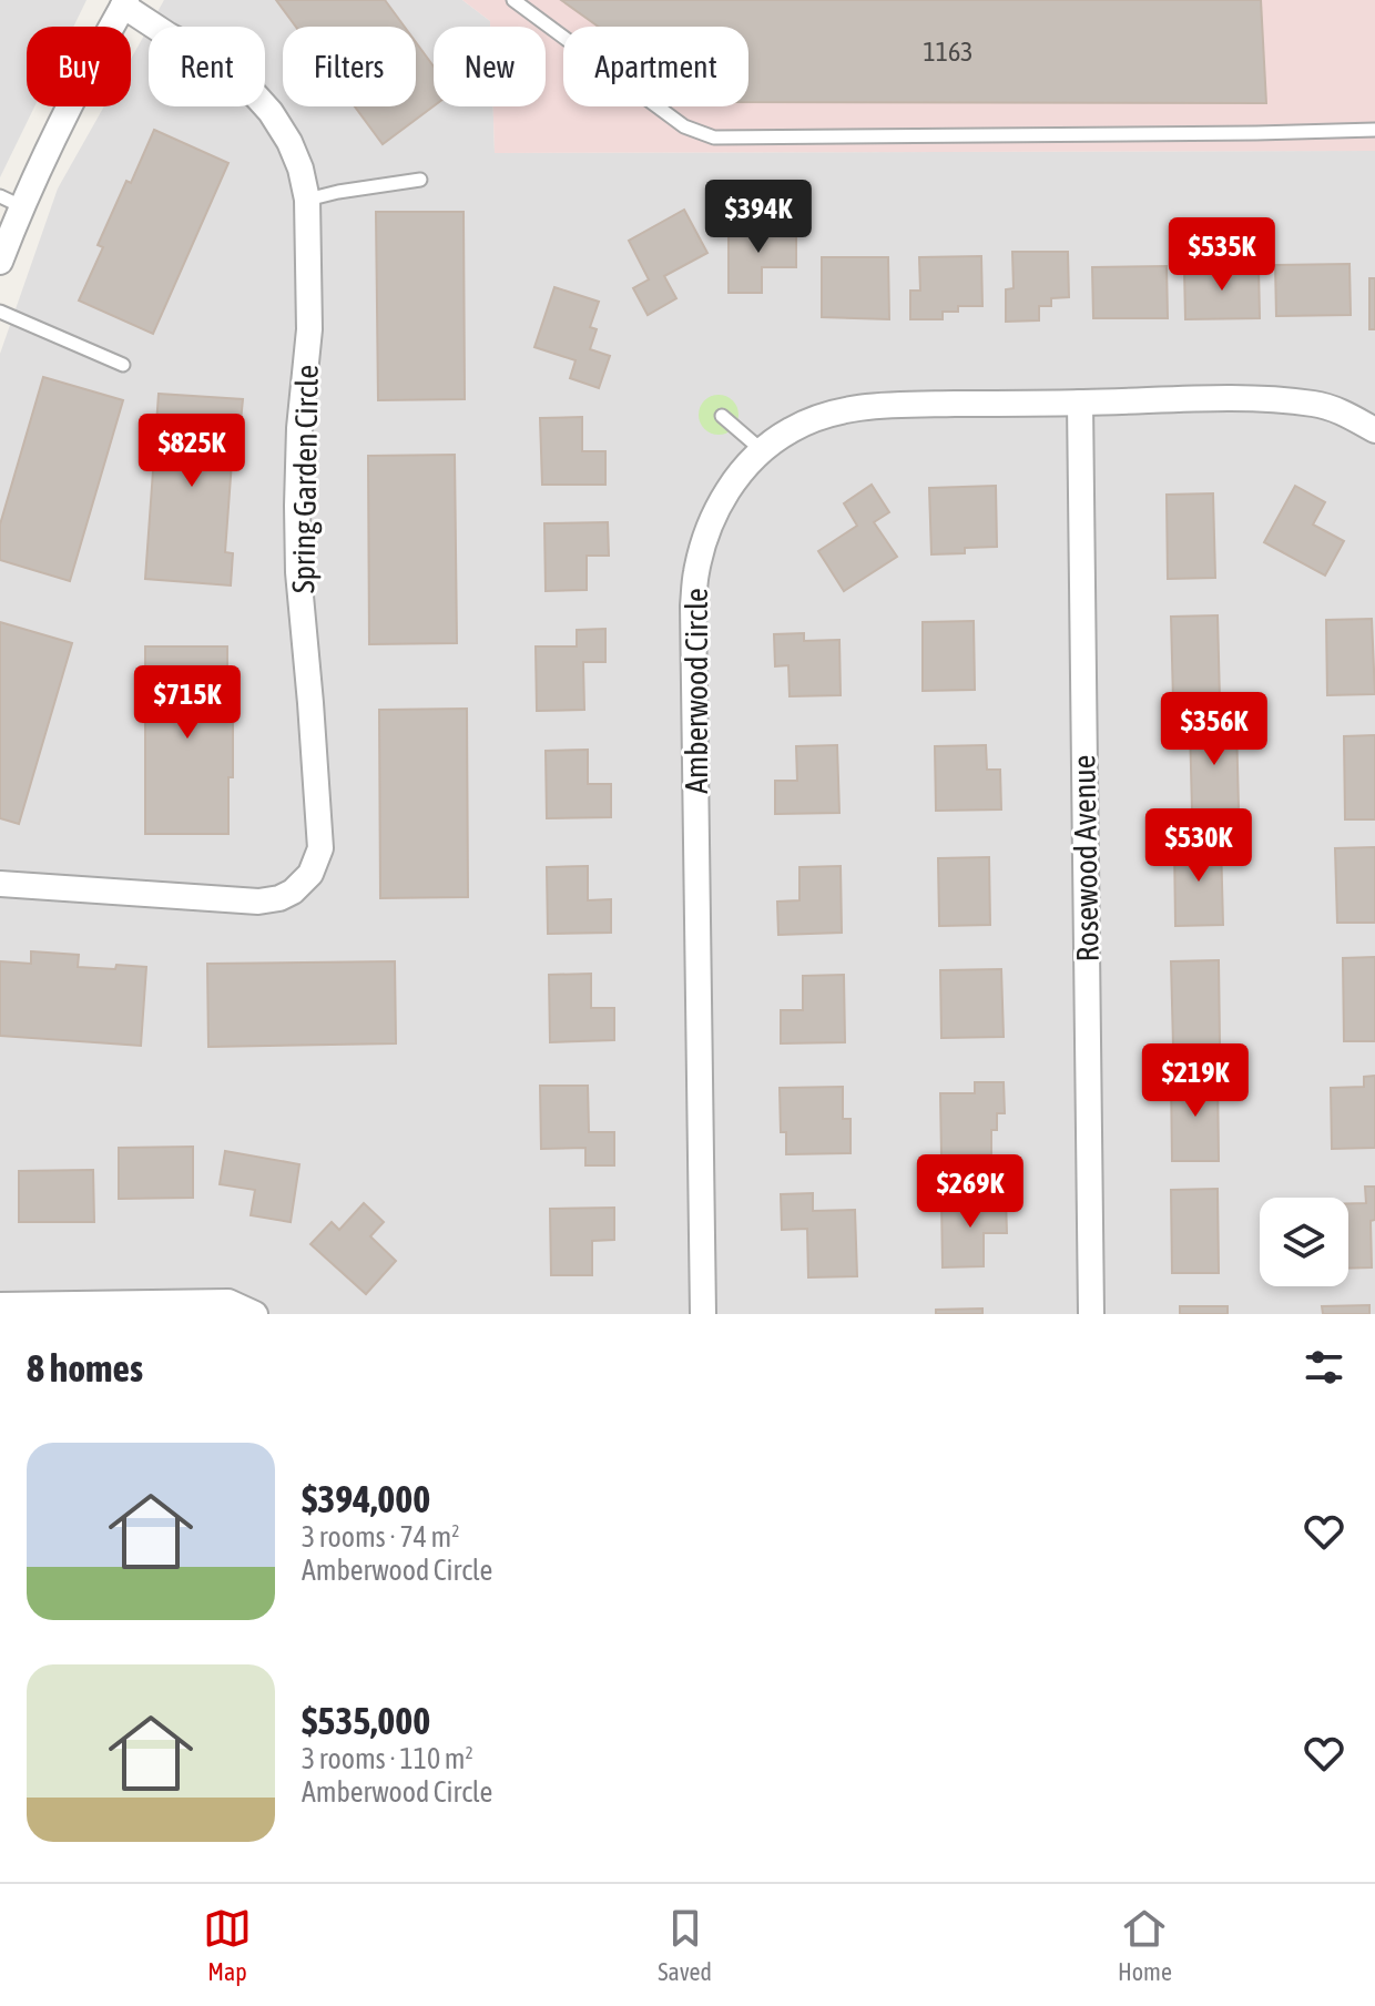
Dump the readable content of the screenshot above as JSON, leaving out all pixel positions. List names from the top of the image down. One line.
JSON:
{"streets":{"street":["Spring Garden Circle","Amberwood Circle","Rosewood Avenue"]},"crossings":[["Amberwood Circle","Rosewood Avenue"]],"house_numbers":["1163"],"page":{"chip":["Buy","Rent","Filters","New","Apartment"],"price":["$394K","$535K","$825K","$715K","$356K","$530K","$219K","$269K"],"heading":"8 homes","list":[{"name":"$394,000","note":"3 rooms · 74 m² · Amberwood Circle"},{"name":"$535,000","note":"3 rooms · 110 m² · Amberwood Circle"}],"tabs":["Map","Saved","Home"]}}
